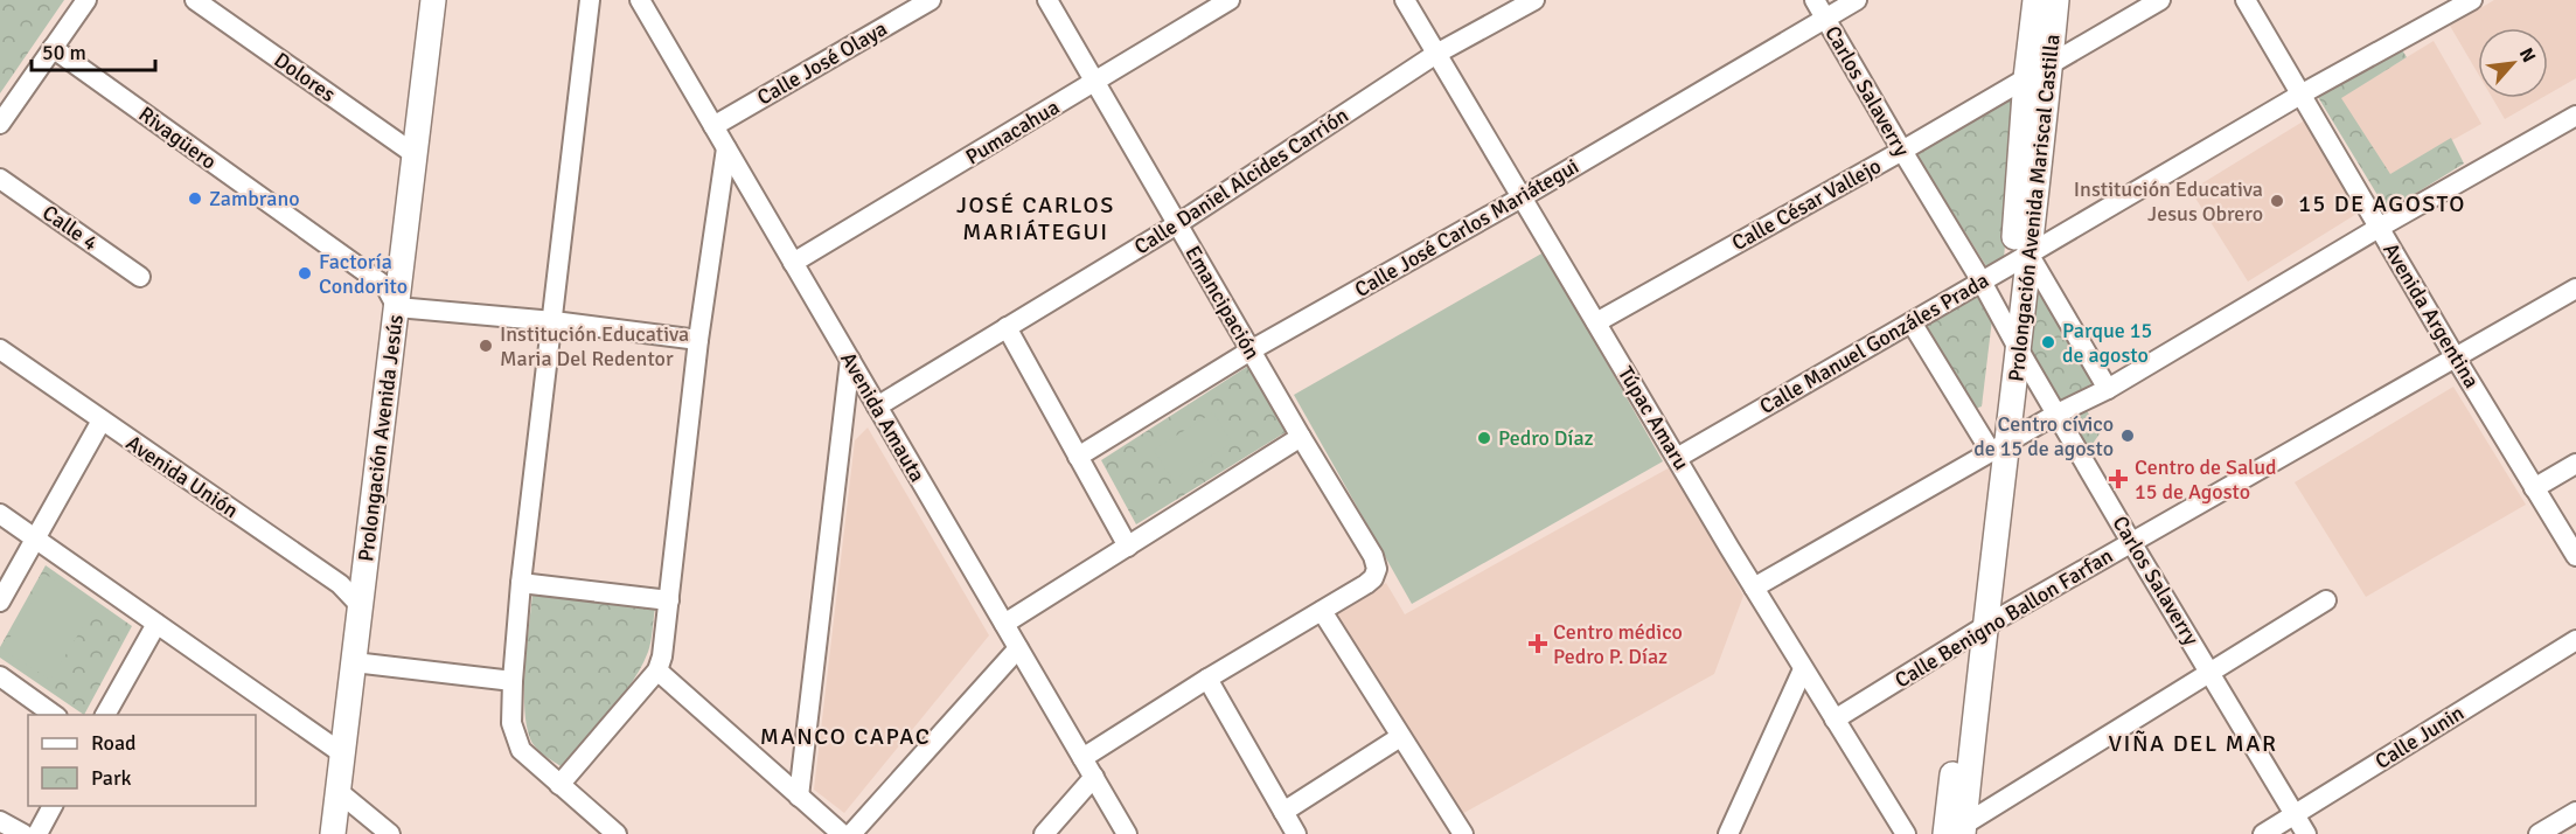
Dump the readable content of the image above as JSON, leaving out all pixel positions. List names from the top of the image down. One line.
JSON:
{"streets":{"main road":["Prolongación Avenida Mariscal Castilla","Prolongación Avenida Jesús"],"street":["Calle José Olaya","Dolores","Carlos Salaverry","Pumacahua","Rivagüero","Calle Daniel Alcides Carrión","Calle César Vallejo","Calle 4","Calle José Carlos Mariátegui","Emancipación","Avenida Argentina","Calle Manuel Gonzáles Prada","Avenida Amauta","Túpac Amaru","Avenida Unión","Calle Benigno Ballon Farfan","Calle Junin"]},"crossings":[["Calle José Olaya","Avenida Amauta"],["Dolores","Prolongación Avenida Jesús"],["Carlos Salaverry","Calle César Vallejo"],["Carlos Salaverry","Prolongación Avenida Mariscal Castilla"],["Carlos Salaverry","Calle José Carlos Mariátegui"],["Carlos Salaverry","Calle Manuel Gonzáles Prada"],["Carlos Salaverry","Calle Benigno Ballon Farfan"],["Carlos Salaverry","Calle Junin"],["Pumacahua","Emancipación"],["Pumacahua","Avenida Amauta"],["Rivagüero","Prolongación Avenida Jesús"],["Calle Daniel Alcides Carrión","Emancipación"],["Calle Daniel Alcides Carrión","Avenida Amauta"],["Calle Daniel Alcides Carrión","Túpac Amaru"],["Calle César Vallejo","Prolongación Avenida Mariscal Castilla"],["Calle César Vallejo","Túpac Amaru"],["Prolongación Avenida Mariscal Castilla","Calle Manuel Gonzáles Prada"],["Prolongación Avenida Mariscal Castilla","Calle Benigno Ballon Farfan"],["Calle José Carlos Mariátegui","Emancipación"],["Calle José Carlos Mariátegui","Túpac Amaru"],["Avenida Argentina","Calle Manuel Gonzáles Prada"],["Avenida Argentina","Calle Benigno Ballon Farfan"],["Calle Manuel Gonzáles Prada","Túpac Amaru"],["Túpac Amaru","Calle Benigno Ballon Farfan"],["Prolongación Avenida Jesús","Avenida Unión"]],"districts":["15 DE AGOSTO","JOSÉ CARLOS MARIÁTEGUI","MANCO CAPAC","VIÑA DEL MAR"],"places":{"other":["Zambrano","Institución Educativa Jesus Obrero","Factoría Condorito","Parque 15 de agosto","Institución Educativa Maria Del Redentor","Centro cívico de 15 de agosto","Pedro Díaz"],"health":["Centro de Salud 15 de Agosto","Centro médico Pedro P. Díaz"]},"legend":["Road","Park"],"scale_bar":"50 m","north":"top right"}
